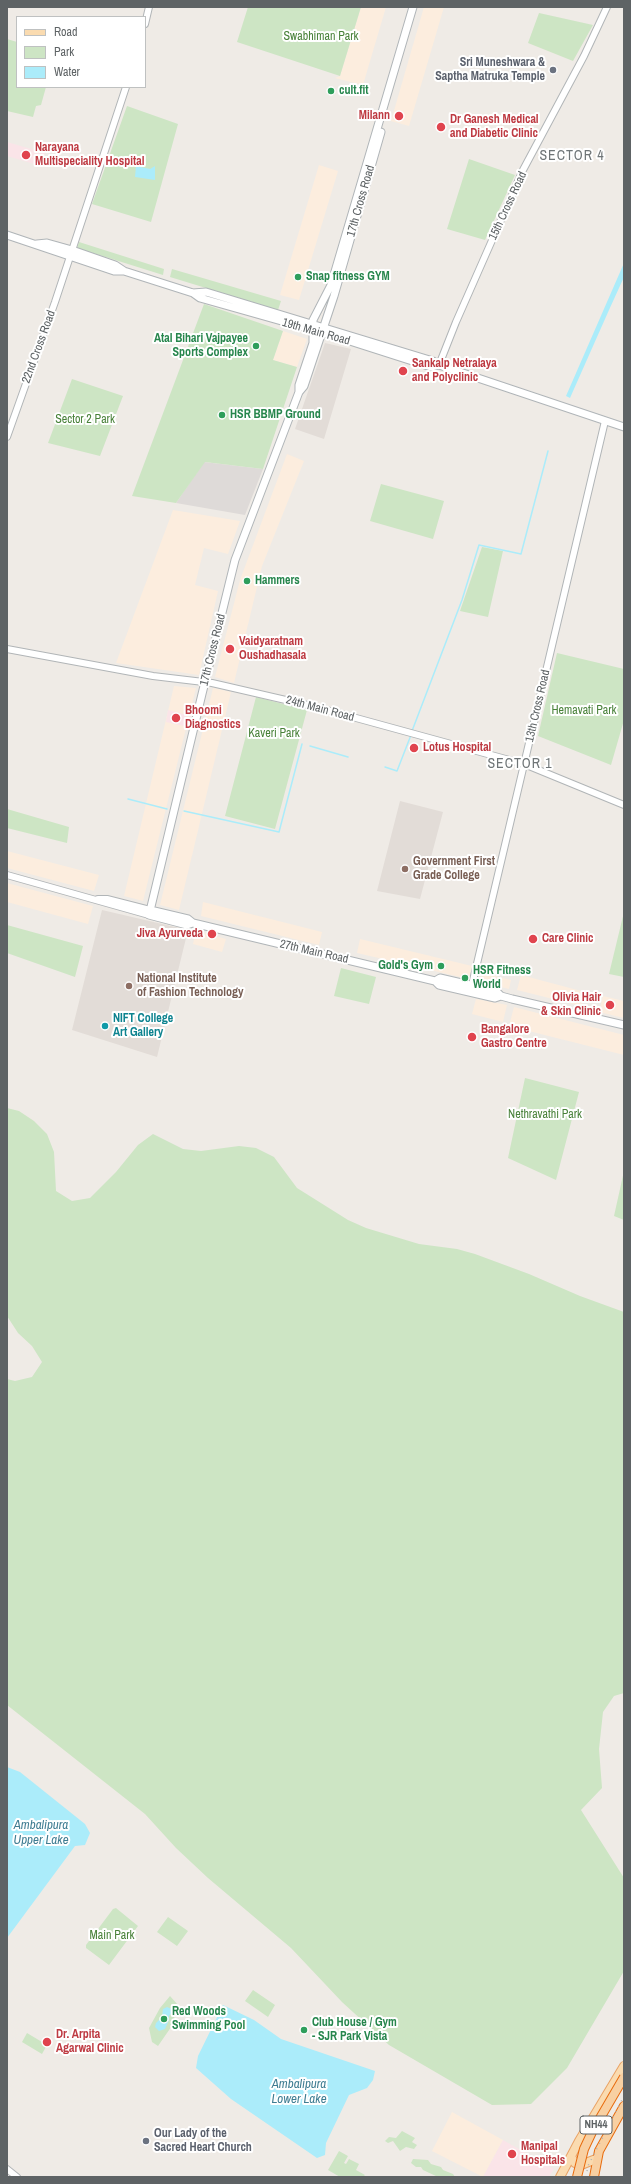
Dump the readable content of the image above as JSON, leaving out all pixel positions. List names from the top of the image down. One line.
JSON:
{"streets":{"highway":["NH44"],"main road":["17th Cross Road","19th Main Road","27th Main Road"],"street":["15th Cross Road","22nd Cross Road","13th Cross Road","24th Main Road"]},"crossings":[["17th Cross Road","19th Main Road"],["17th Cross Road","24th Main Road"],["17th Cross Road","27th Main Road"],["15th Cross Road","19th Main Road"],["19th Main Road","22nd Cross Road"],["19th Main Road","13th Cross Road"],["13th Cross Road","24th Main Road"],["13th Cross Road","27th Main Road"]],"districts":["SECTOR 4","SECTOR 1"],"water":["Ambalipura Upper Lake","Ambalipura Lower Lake"],"parks":["Swabhiman Park","Sector 2 Park","Hemavati Park","Kaveri Park","Nethravathi Park","Main Park"],"places":["Sri Muneshwara & Saptha Matruka Temple","cult.fit","Milann","Dr Ganesh Medical and Diabetic Clinic","Narayana Multispeciality Hospital","Snap fitness GYM","Atal Bihari Vajpayee Sports Complex","Sankalp Netralaya and Polyclinic","HSR BBMP Ground","Hammers","Vaidyaratnam Oushadhasala","Bhoomi Diagnostics","Lotus Hospital","Government First Grade College","Jiva Ayurveda","Care Clinic","Gold's Gym","HSR Fitness World","National Institute of Fashion Technology","Olivia Hair & Skin Clinic","NIFT College Art Gallery","Bangalore Gastro Centre","Red Woods Swimming Pool","Club House / Gym - SJR Park Vista","Dr. Arpita Agarwal Clinic","Our Lady of the Sacred Heart Church","Manipal Hospitals"],"legend":["Road","Park","Water"]}
